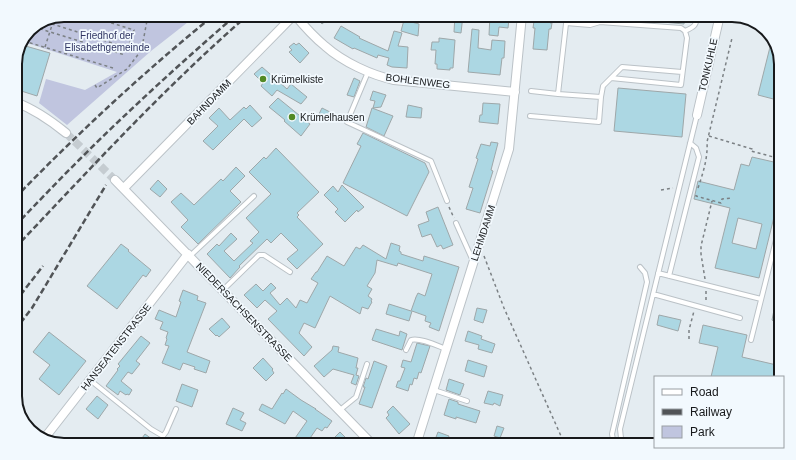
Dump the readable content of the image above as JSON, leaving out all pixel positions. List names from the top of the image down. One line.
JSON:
{"streets":{"street":["TONKUHLE","BOHLENWEG","BAHNDAMM","LEHMDAMM","NIEDERSACHSENSTRASSE","HANSEATENSTRASSE"]},"crossings":[["BOHLENWEG","LEHMDAMM"],["BAHNDAMM","NIEDERSACHSENSTRASSE"],["NIEDERSACHSENSTRASSE","HANSEATENSTRASSE"]],"parks":["Friedhof der Elisabethgemeinde"],"places":["Krümelkiste","Krümelhausen"],"legend":["Road","Railway","Park"]}
